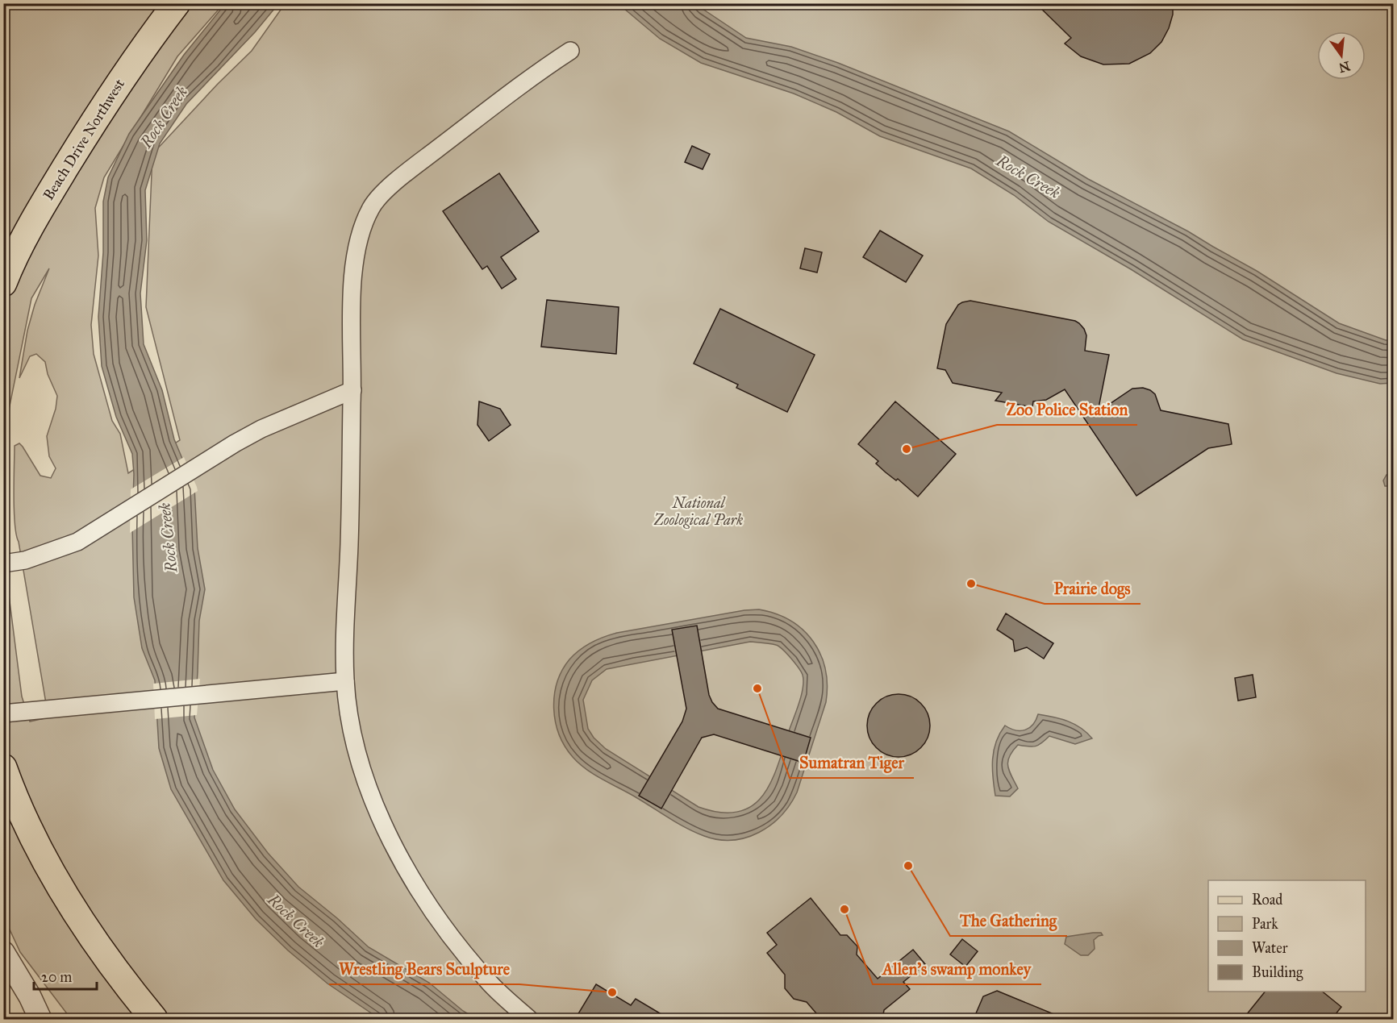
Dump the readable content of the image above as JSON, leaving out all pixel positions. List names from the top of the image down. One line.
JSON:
{"streets":{"main road":["Beach Drive Northwest"]},"water":["Rock Creek"],"parks":["National Zoological Park"],"places":["Zoo Police Station","Prairie dogs","Sumatran Tiger","The Gathering","Allen's swamp monkey","Wrestling Bears Sculpture"],"legend":["Road","Park","Water","Building"],"scale_bar":"20 m","north":"bottom"}
